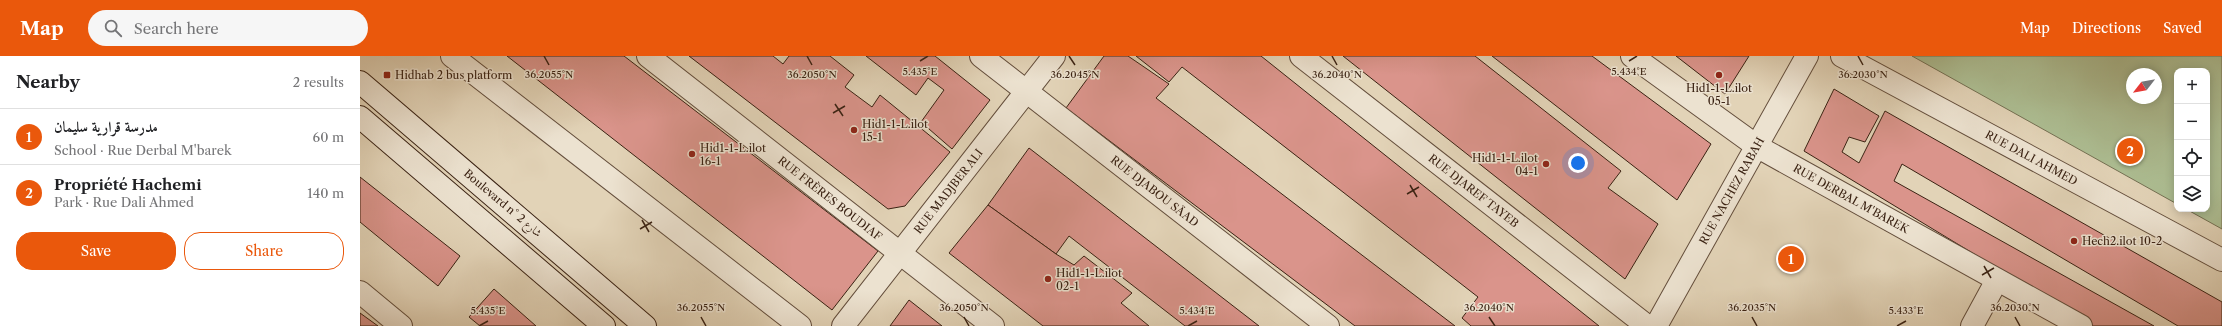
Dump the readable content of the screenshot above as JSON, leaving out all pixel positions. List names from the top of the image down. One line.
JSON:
{"streets":{"street":["RUE DALI AHMED","RUE MADJBER ALI","RUE DJABOU SÄAD","RUE DJAREF TAYEB","RUE NACHEZ RABAH","RUE FRÈRES BOUDIAF","RUE DERBAL M'BAREK","Boulevard n° شارع 2"]},"crossings":[["RUE MADJBER ALI","RUE DJABOU SÄAD"],["RUE MADJBER ALI","RUE FRÈRES BOUDIAF"],["RUE NACHEZ RABAH","RUE DERBAL M'BAREK"]],"places":{"transit":["Hidhab 2 bus platform"],"other":["Hid1-1-L.ilot 05-1","Hid1-1-L.ilot 15-1","Hid1-1-L.ilot 16-1","Hid1-1-L.ilot 04-1","Hech2.ilot 10-2","Hid1-1-L.ilot 02-1"]},"north":"bottom left","page":{"header":"Map","search":"Search here","nav":["Map","Directions","Saved"],"heading":["Nearby","2 results"],"map_buttons":["+","−"],"list":[{"mark":"1","name":"مدرسة قرارية سليمان","note":"School · Rue Derbal M'barek","value":"60 m"},{"mark":"2","name":"Propriété Hachemi","note":"Park · Rue Dali Ahmed","value":"140 m"}],"pins":["2","1"],"buttons":["Save","Share"]},"coordinates":["5.435°E","5.434°E","36.2040°N","36.2030°N","36.2055°N","36.2050°N","36.2045°N","36.2035°N","5.433°E"]}
